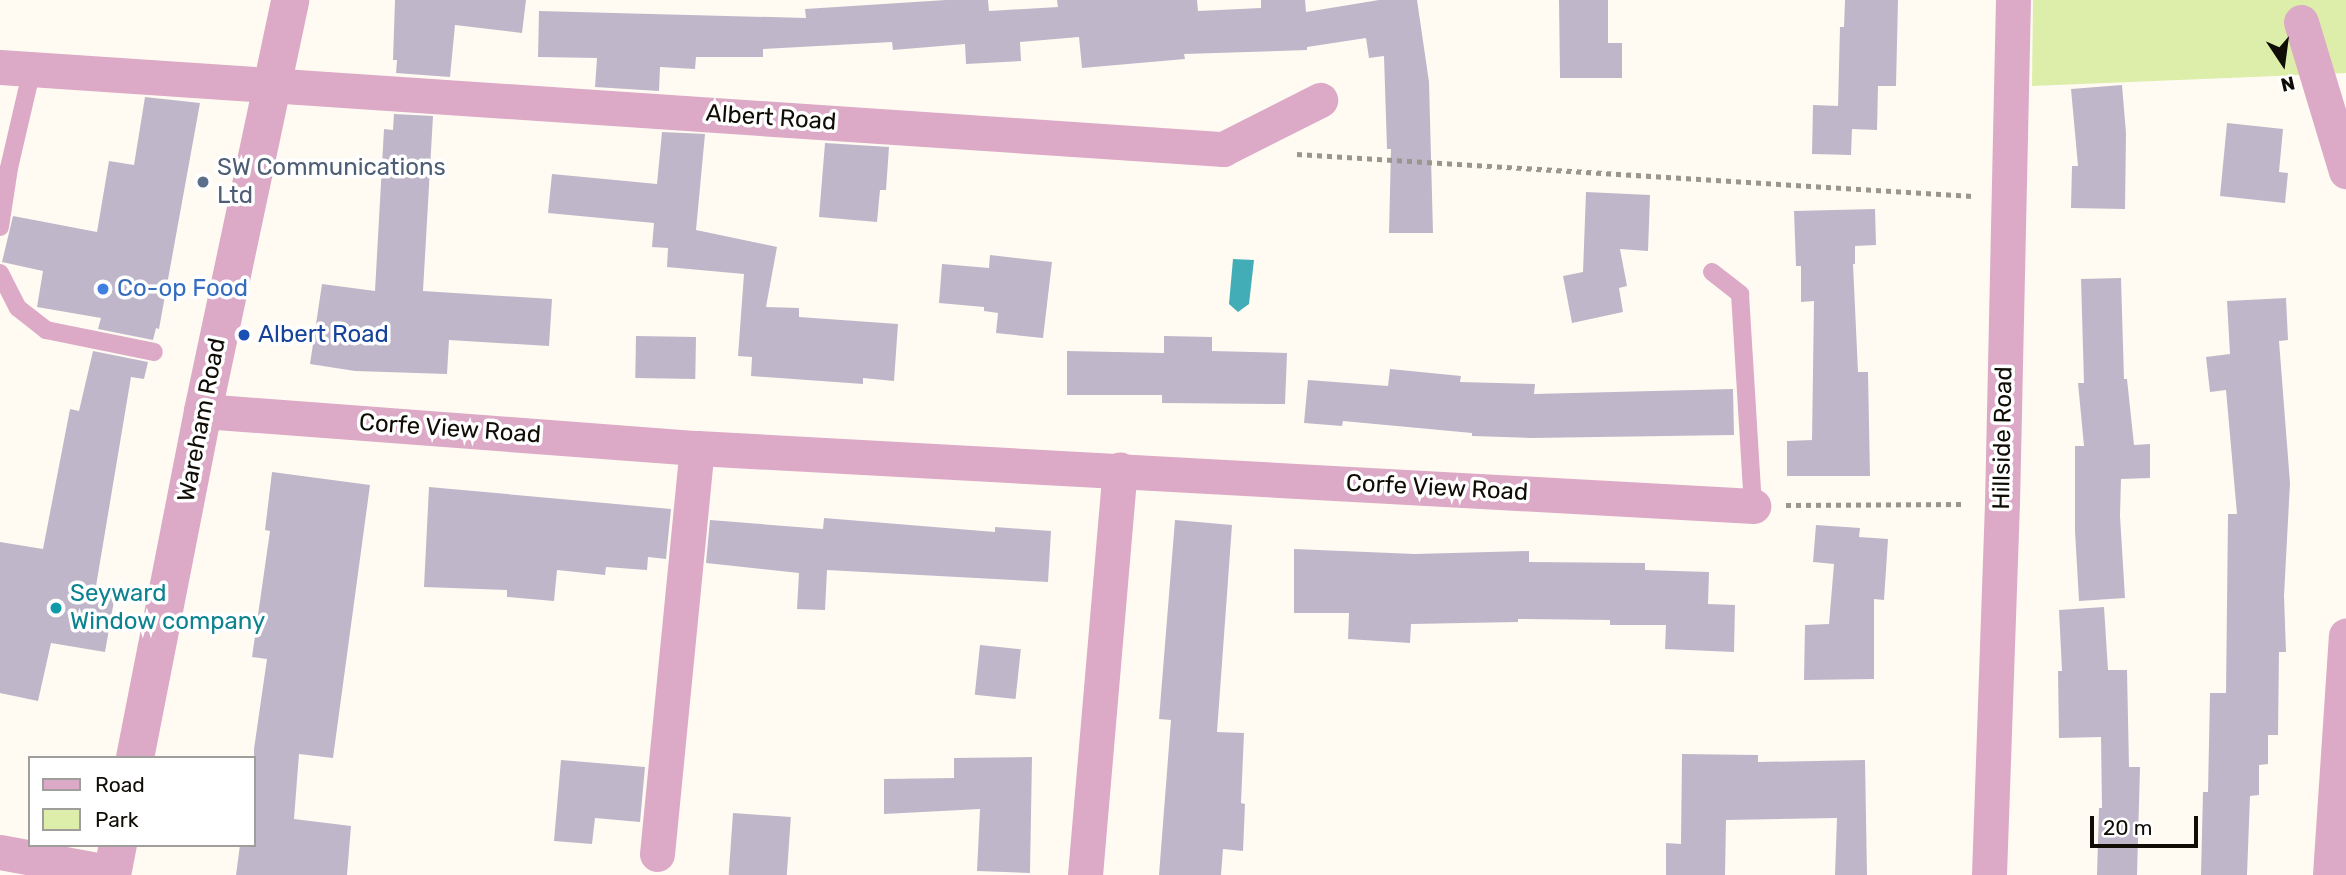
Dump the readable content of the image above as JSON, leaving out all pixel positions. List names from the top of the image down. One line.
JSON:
{"streets":{"street":["Albert Road","Wareham Road","Corfe View Road","Hillside Road"]},"crossings":[["Albert Road","Wareham Road"],["Wareham Road","Corfe View Road"]],"places":["SW Communications Ltd","Co-op Food","Albert Road","Seyward Window company"],"legend":["Road","Park"],"scale_bar":"20 m","north":"bottom"}
